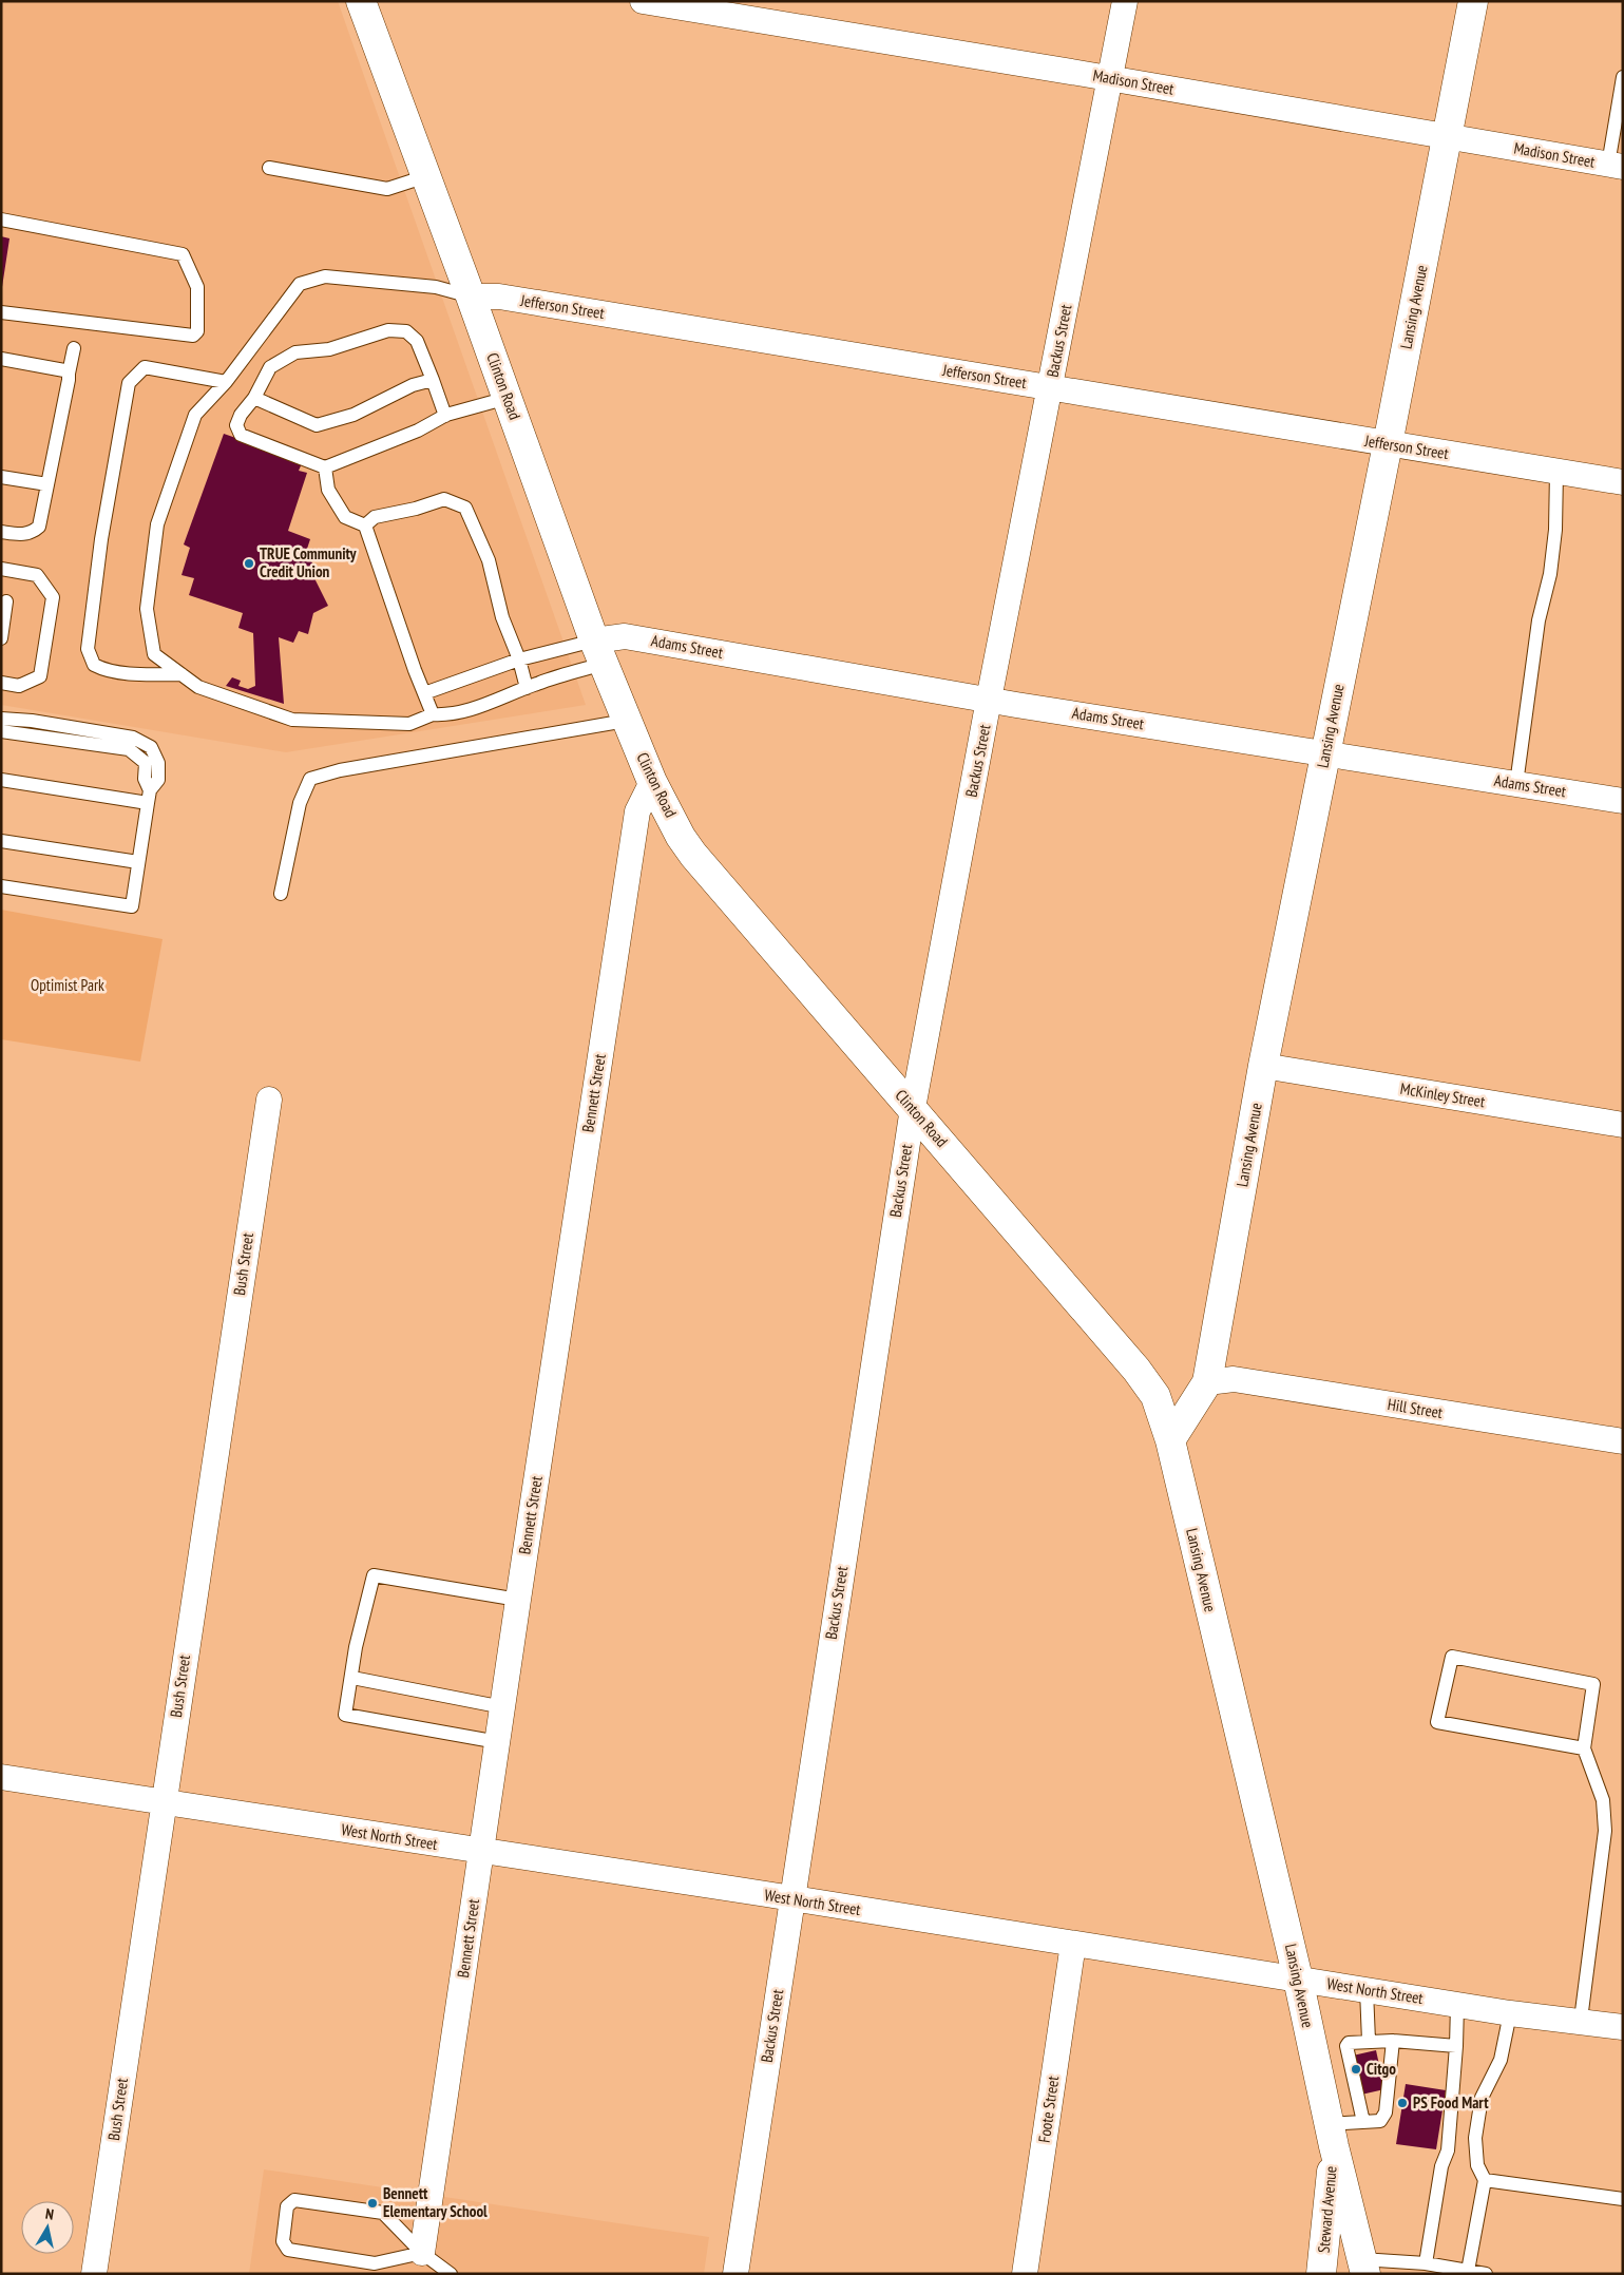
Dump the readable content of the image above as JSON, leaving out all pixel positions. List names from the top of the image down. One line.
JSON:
{"streets":{"main road":["Lansing Avenue","Clinton Road","Steward Avenue"],"street":["Madison Street","Jefferson Street","Backus Street","Adams Street","Bennett Street","McKinley Street","Bush Street","Hill Street","West North Street","Foote Street"]},"crossings":[["Madison Street","Lansing Avenue"],["Madison Street","Backus Street"],["Jefferson Street","Lansing Avenue"],["Jefferson Street","Backus Street"],["Jefferson Street","Clinton Road"],["Lansing Avenue","Clinton Road"],["Lansing Avenue","Adams Street"],["Lansing Avenue","McKinley Street"],["Lansing Avenue","Hill Street"],["Lansing Avenue","West North Street"],["Lansing Avenue","Steward Avenue"],["Backus Street","Clinton Road"],["Backus Street","Adams Street"],["Backus Street","West North Street"],["Clinton Road","Adams Street"],["Clinton Road","Bennett Street"],["Bennett Street","West North Street"],["Bush Street","West North Street"],["West North Street","Foote Street"]],"parks":["Optimist Park"],"places":["TRUE Community Credit Union","Citgo","PS Food Mart","Bennett Elementary School"],"north":"top"}
